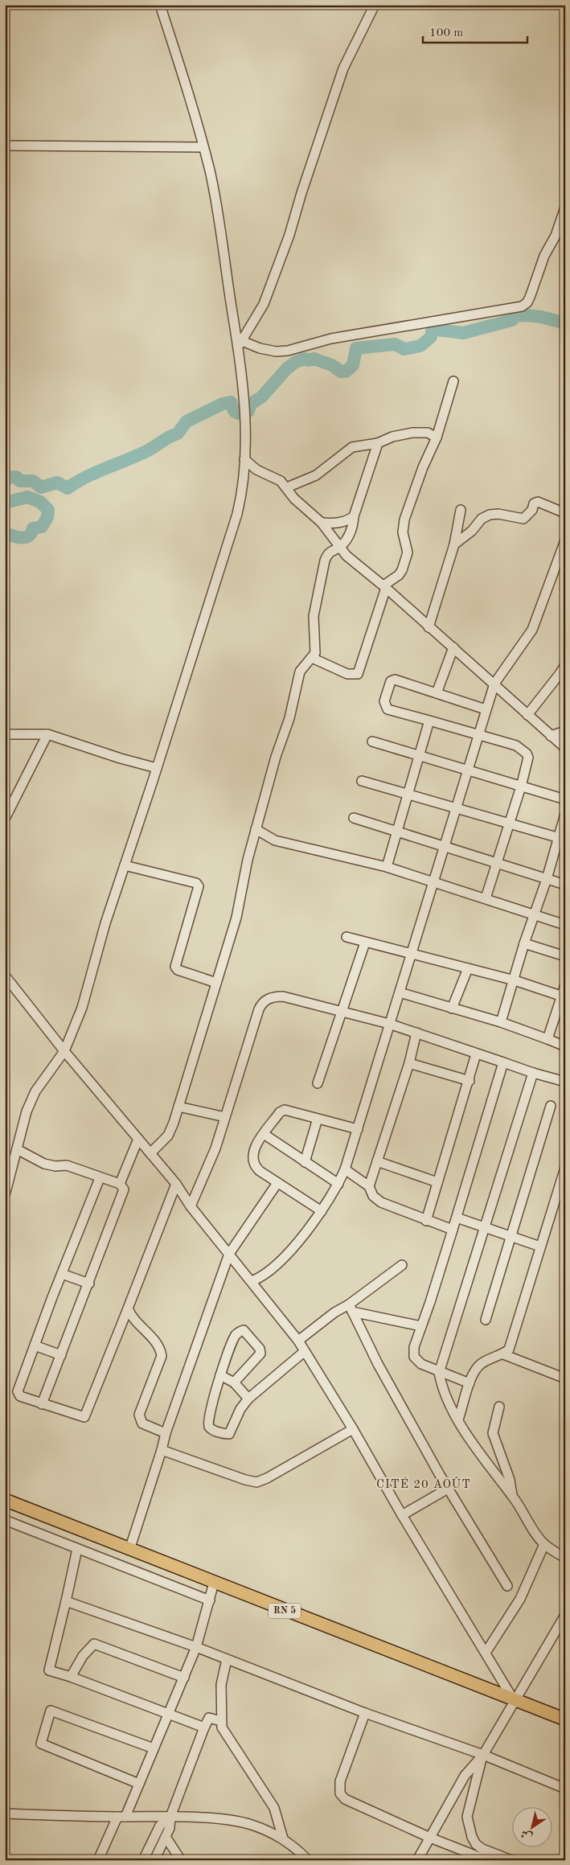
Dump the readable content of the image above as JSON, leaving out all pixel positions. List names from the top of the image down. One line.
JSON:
{"streets":{"main road":["RN 5"]},"districts":["CITÉ 20 AOÛT"],"scale_bar":"100 m","north":"bottom left"}
